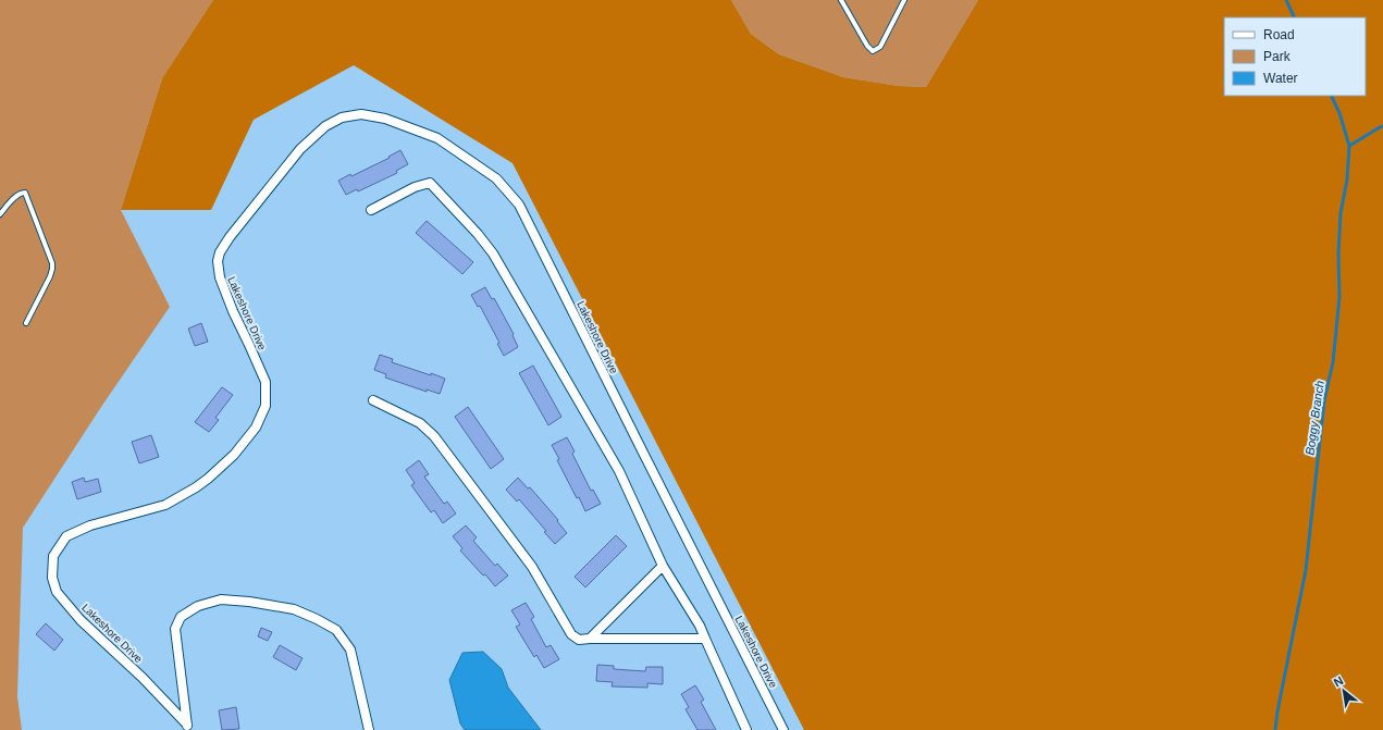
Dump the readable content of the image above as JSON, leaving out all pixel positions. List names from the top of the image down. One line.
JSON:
{"streets":{"street":["Lakeshore Drive"]},"water":["Boggy Branch"],"legend":["Road","Park","Water"],"north":"top left"}
